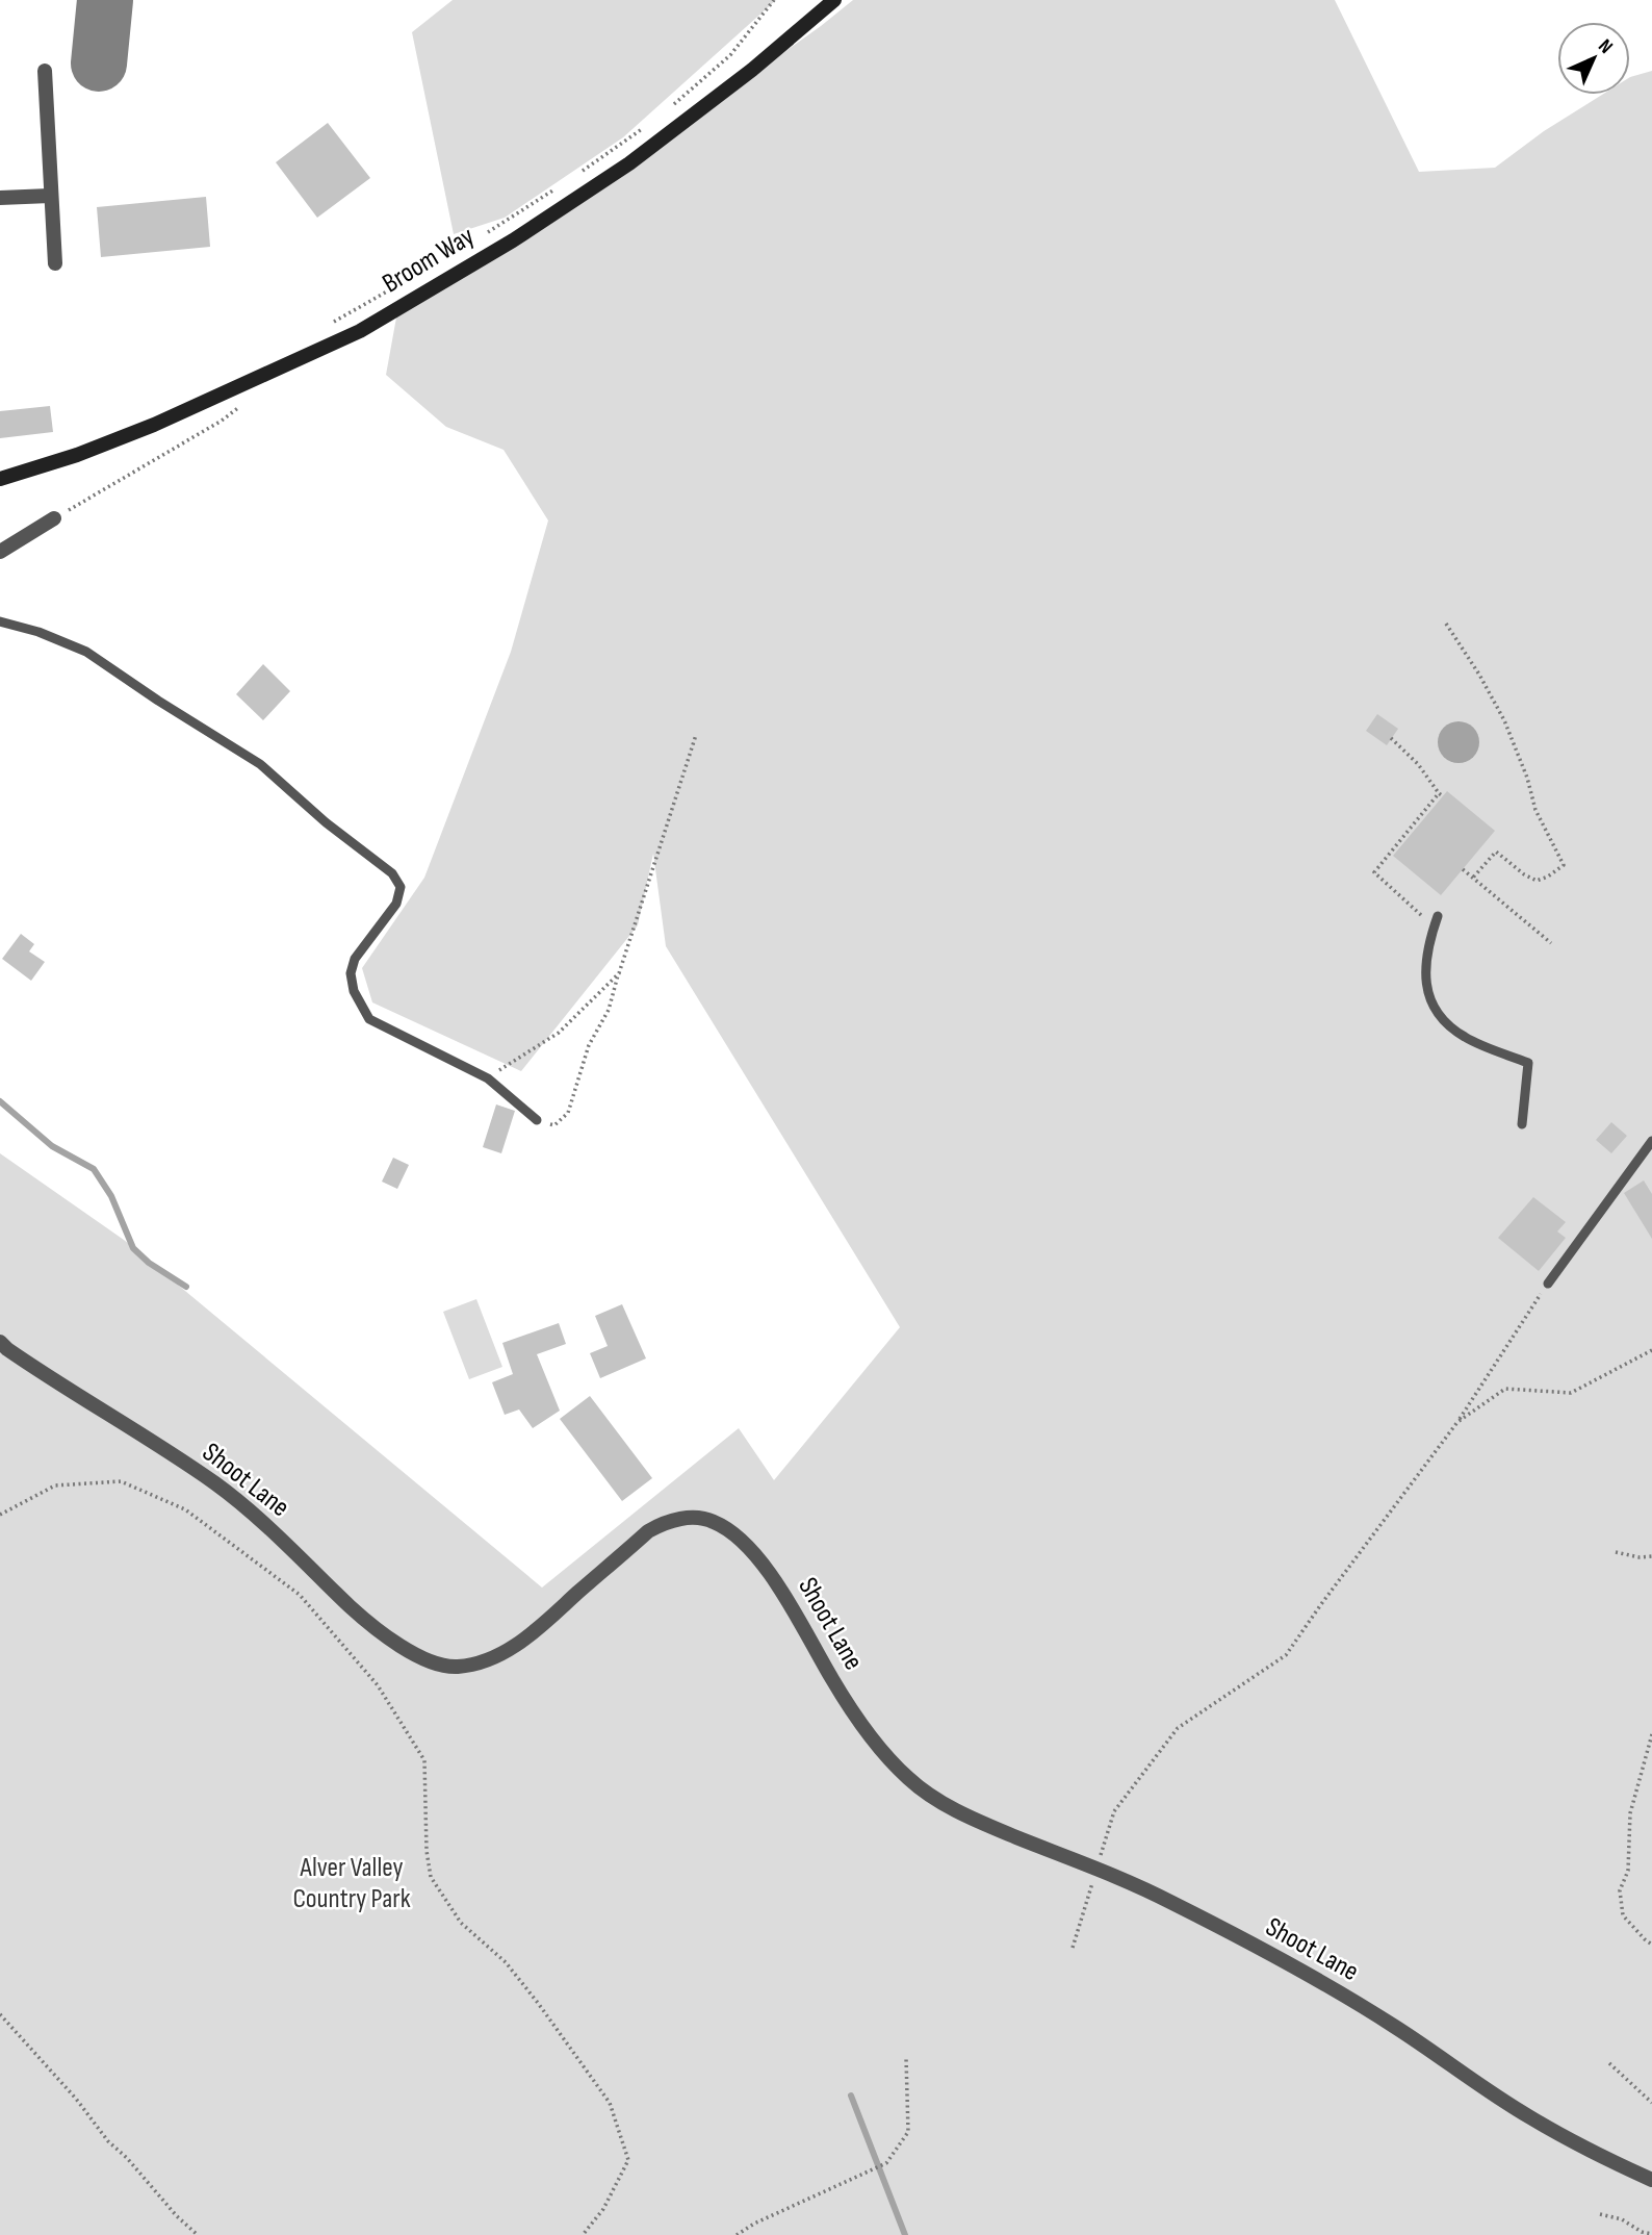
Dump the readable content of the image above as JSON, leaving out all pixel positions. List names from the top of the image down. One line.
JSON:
{"streets":{"main road":["Broom Way"],"street":["Shoot Lane"]},"parks":["Alver Valley Country Park"],"north":"top right"}
